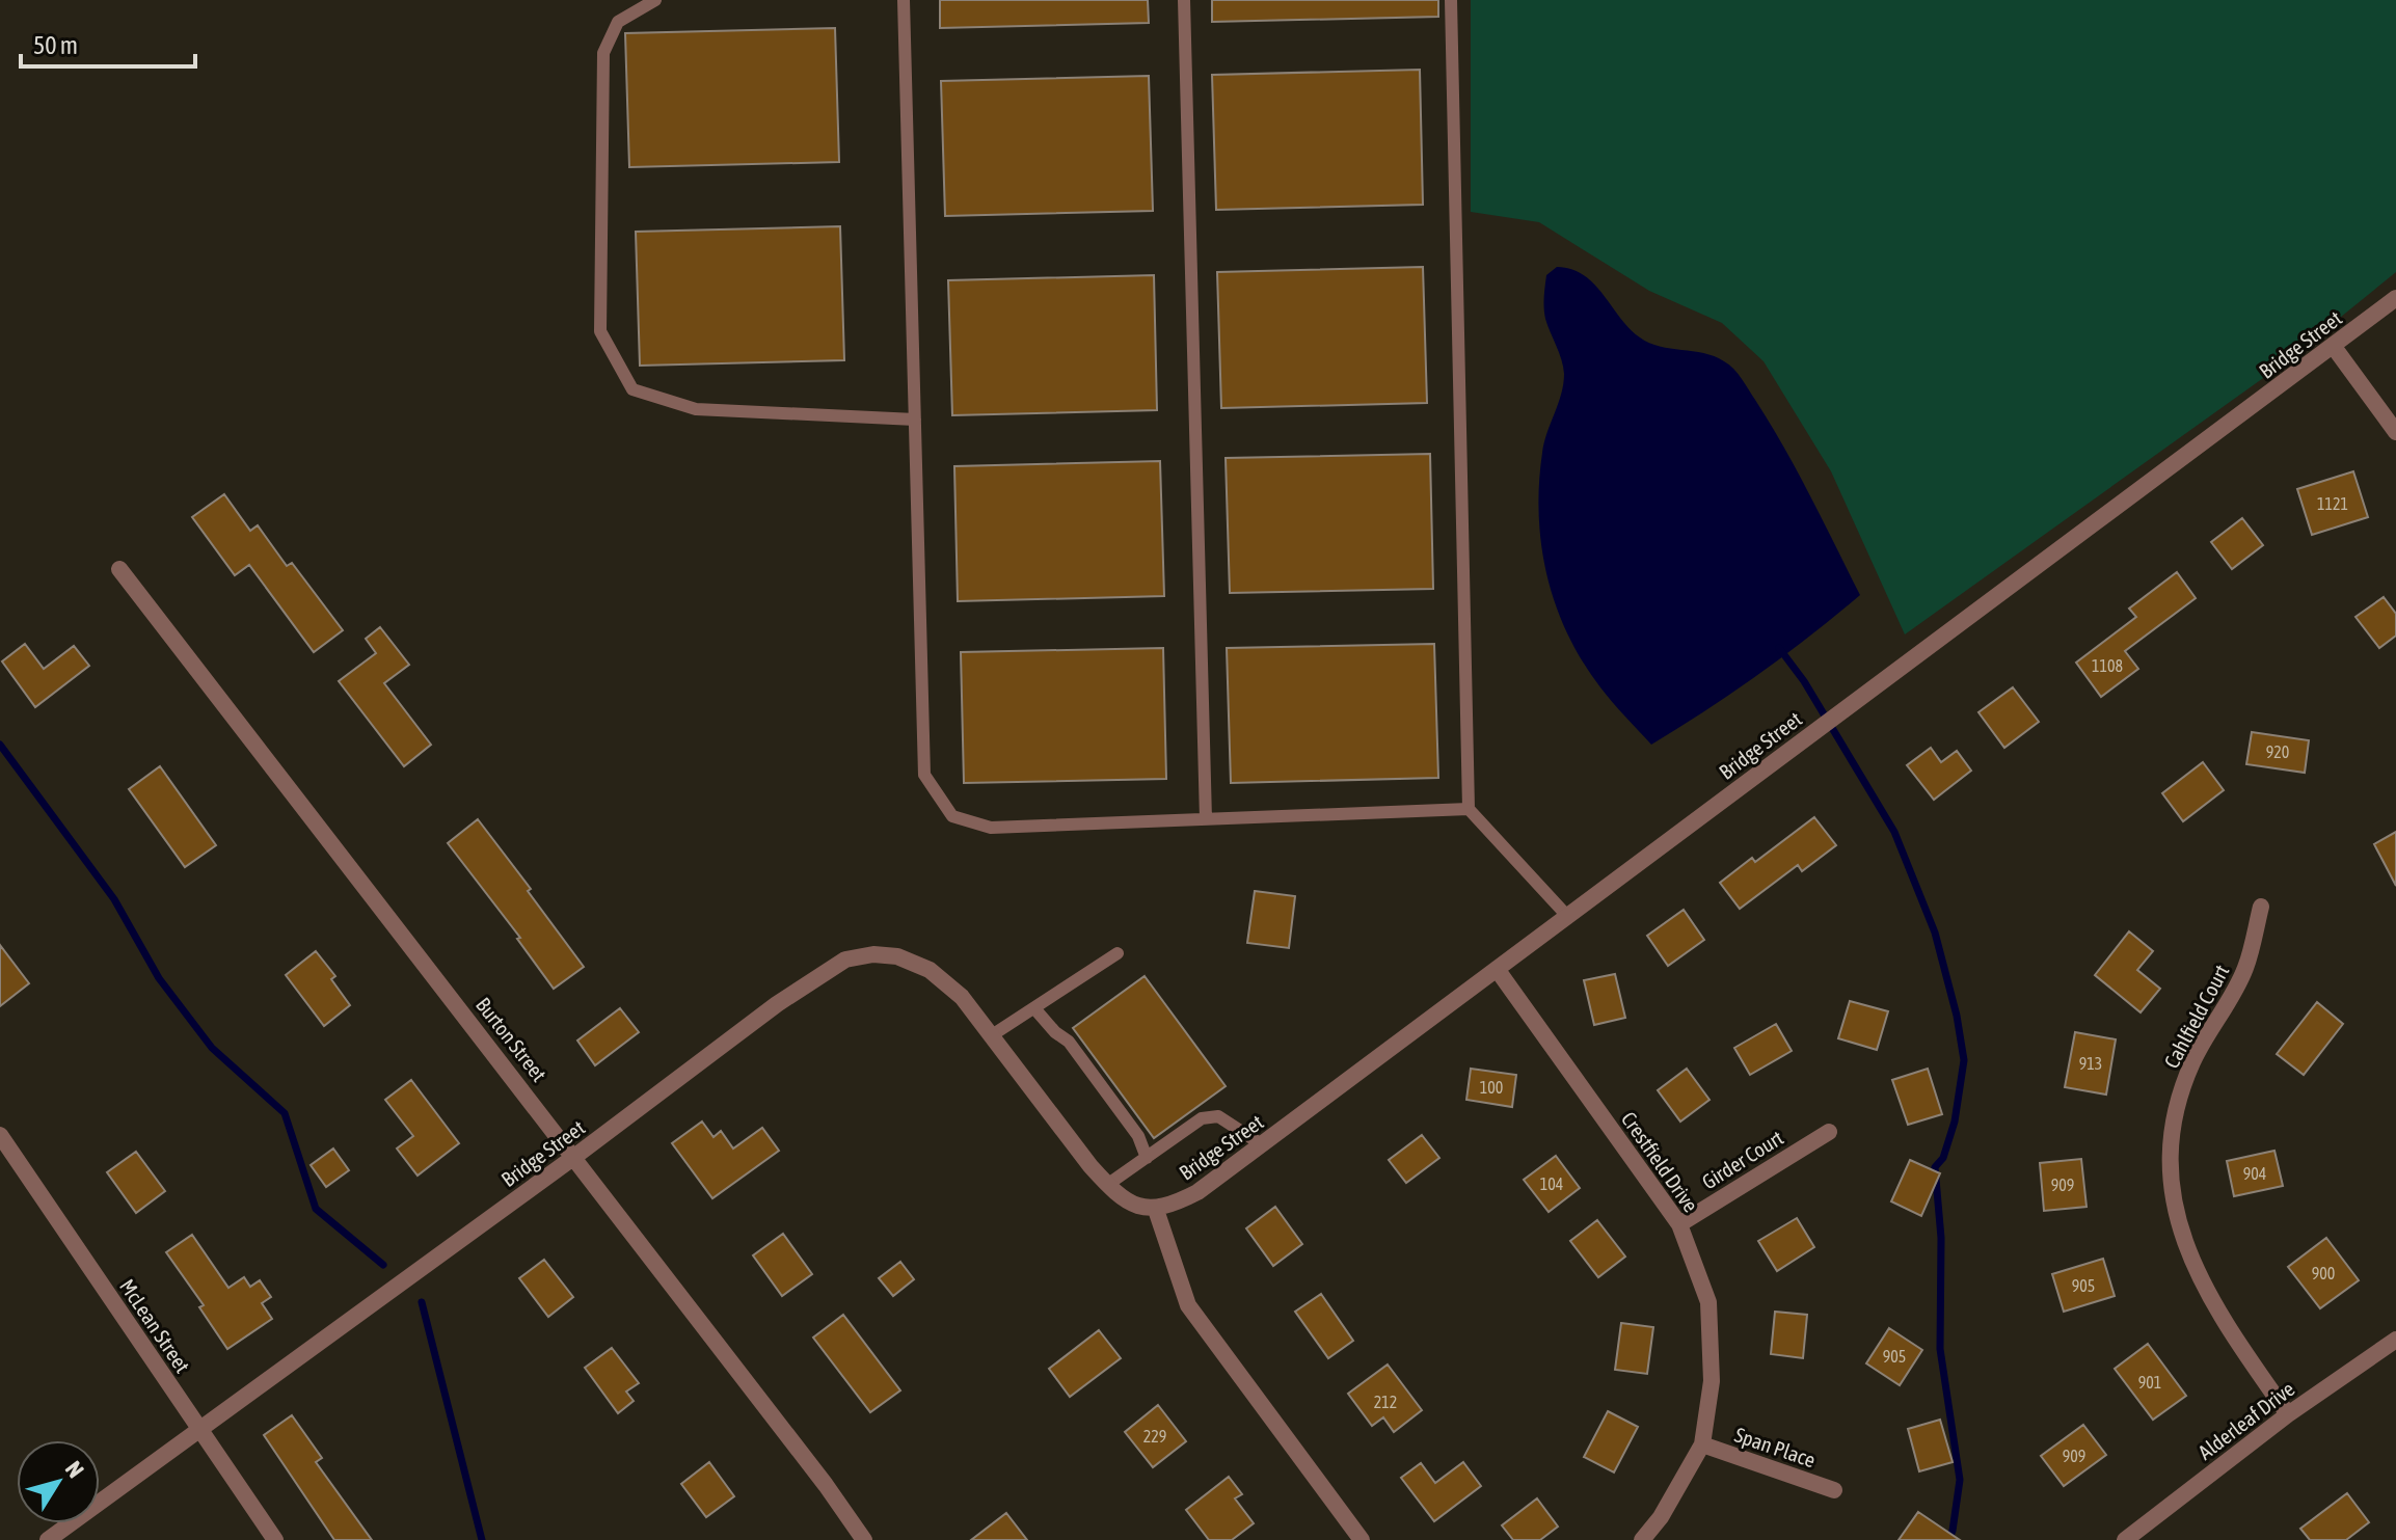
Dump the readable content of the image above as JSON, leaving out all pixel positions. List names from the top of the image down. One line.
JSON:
{"streets":{"street":["Bridge Street","Cahlfield Court","Burton Street","Girder Court","Crestfield Drive","McLean Street","Alderleaf Drive","Span Place"]},"crossings":[["Bridge Street","Burton Street"],["Bridge Street","Crestfield Drive"],["Bridge Street","McLean Street"],["Cahlfield Court","Alderleaf Drive"],["Girder Court","Crestfield Drive"],["Crestfield Drive","Span Place"]],"house_numbers":["1121","1108","920","913","100","904","104","909","900","905","905","901","212","229","909"],"scale_bar":"50 m","north":"top right"}
